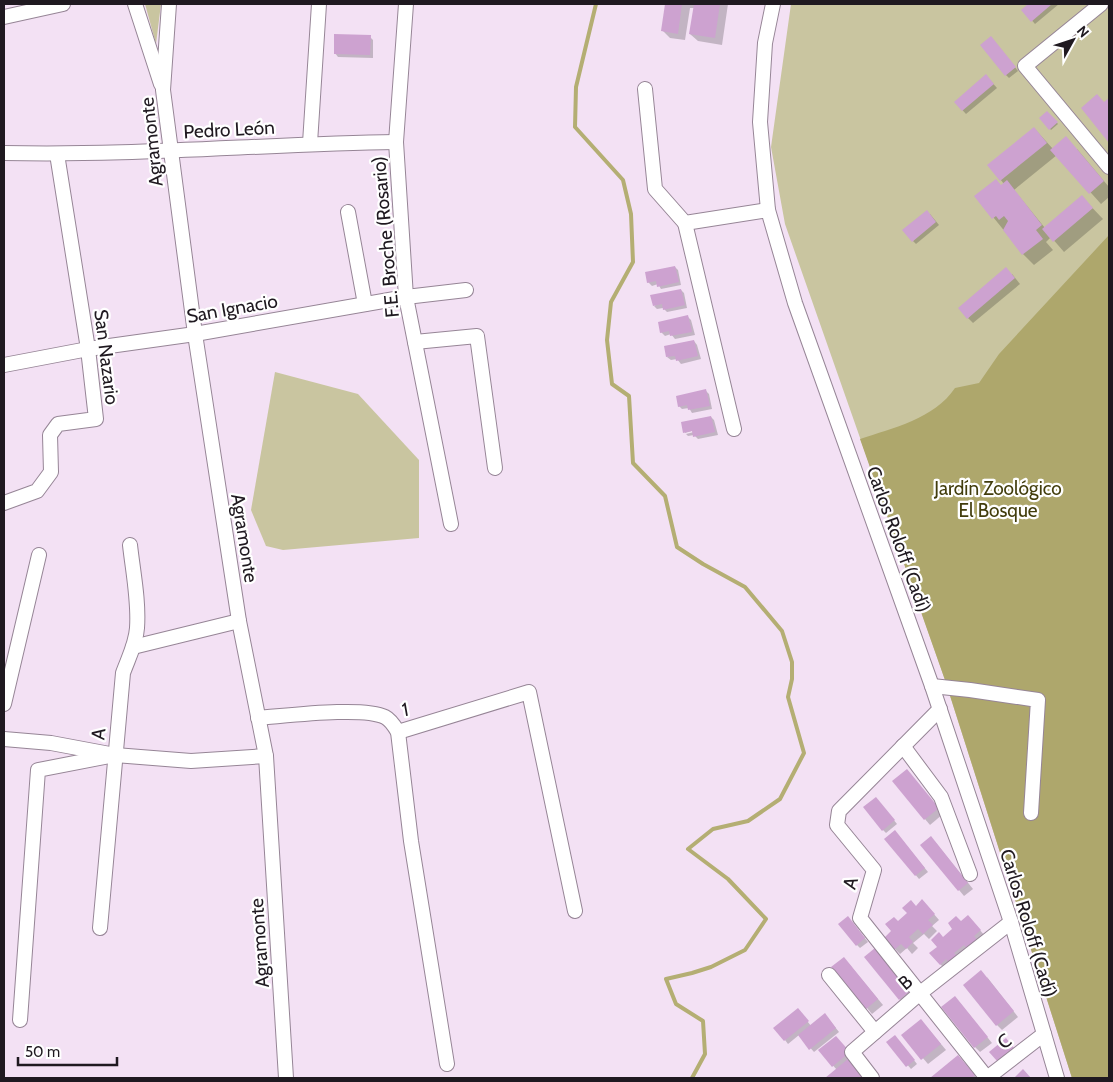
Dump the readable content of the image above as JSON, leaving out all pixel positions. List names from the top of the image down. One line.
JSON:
{"streets":{"street":["Pedro León","Agramonte","F.E. Broche (Rosario)","San Ignacio","San Nazario","Carlos Roloff (Cadí)","1","A","B","C"]},"crossings":[["Pedro León","Agramonte"],["Pedro León","F.E. Broche (Rosario)"],["Pedro León","San Nazario"],["Agramonte","San Ignacio"],["Agramonte","1"],["F.E. Broche (Rosario)","San Ignacio"],["San Ignacio","San Nazario"],["Carlos Roloff (Cadí)","A"],["Carlos Roloff (Cadí)","B"],["Carlos Roloff (Cadí)","C"],["A","B"],["A","C"]],"parks":["Jardín Zoológico El Bosque"],"scale_bar":"50 m","north":"top right"}
